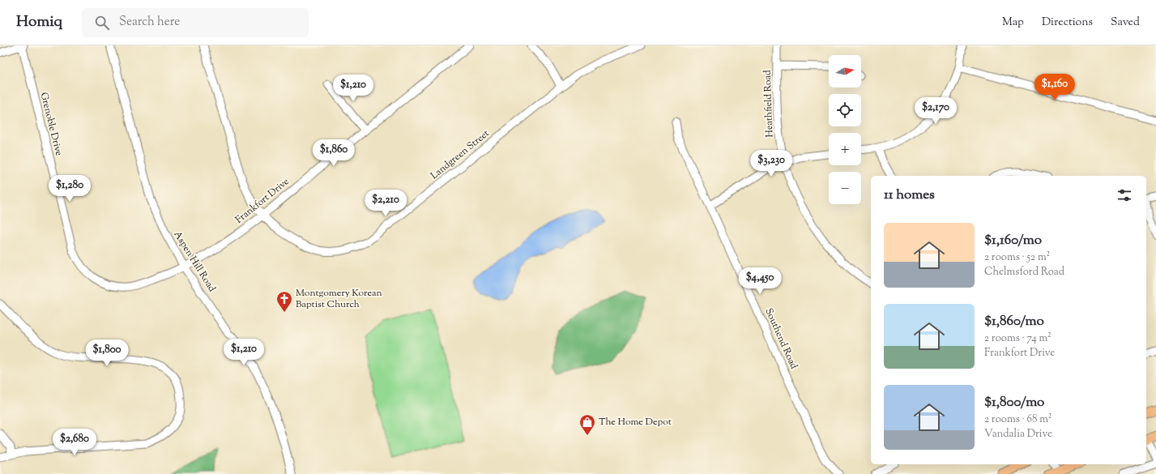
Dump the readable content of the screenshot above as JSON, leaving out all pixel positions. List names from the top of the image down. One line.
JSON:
{"streets":{"street":["Heathfield Road","Grenoble Drive","Landgreen Street","Frankfort Drive","Aspen Hill Road","Southend Road"]},"crossings":[["Grenoble Drive","Frankfort Drive"],["Grenoble Drive","Aspen Hill Road"],["Landgreen Street","Frankfort Drive"],["Frankfort Drive","Aspen Hill Road"]],"places":{"church":["Montgomery Korean Baptist Church"],"shop":["The Home Depot"]},"north":"right","page":{"header":"Homiq","search":"Search here","nav":["Map","Directions","Saved"],"map_buttons":["+","−"],"price":["$1,160","$1,210","$2,170","$1,860","$3,230","$1,280","$2,210","$4,450","$1,210","$1,800","$2,680"],"heading":"11 homes","list":[{"name":"$1,160/mo","note":"2 rooms · 52 m² · Chelmsford Road"},{"name":"$1,860/mo","note":"2 rooms · 74 m² · Frankfort Drive"},{"name":"$1,800/mo","note":"2 rooms · 68 m² · Vandalia Drive"}]}}
